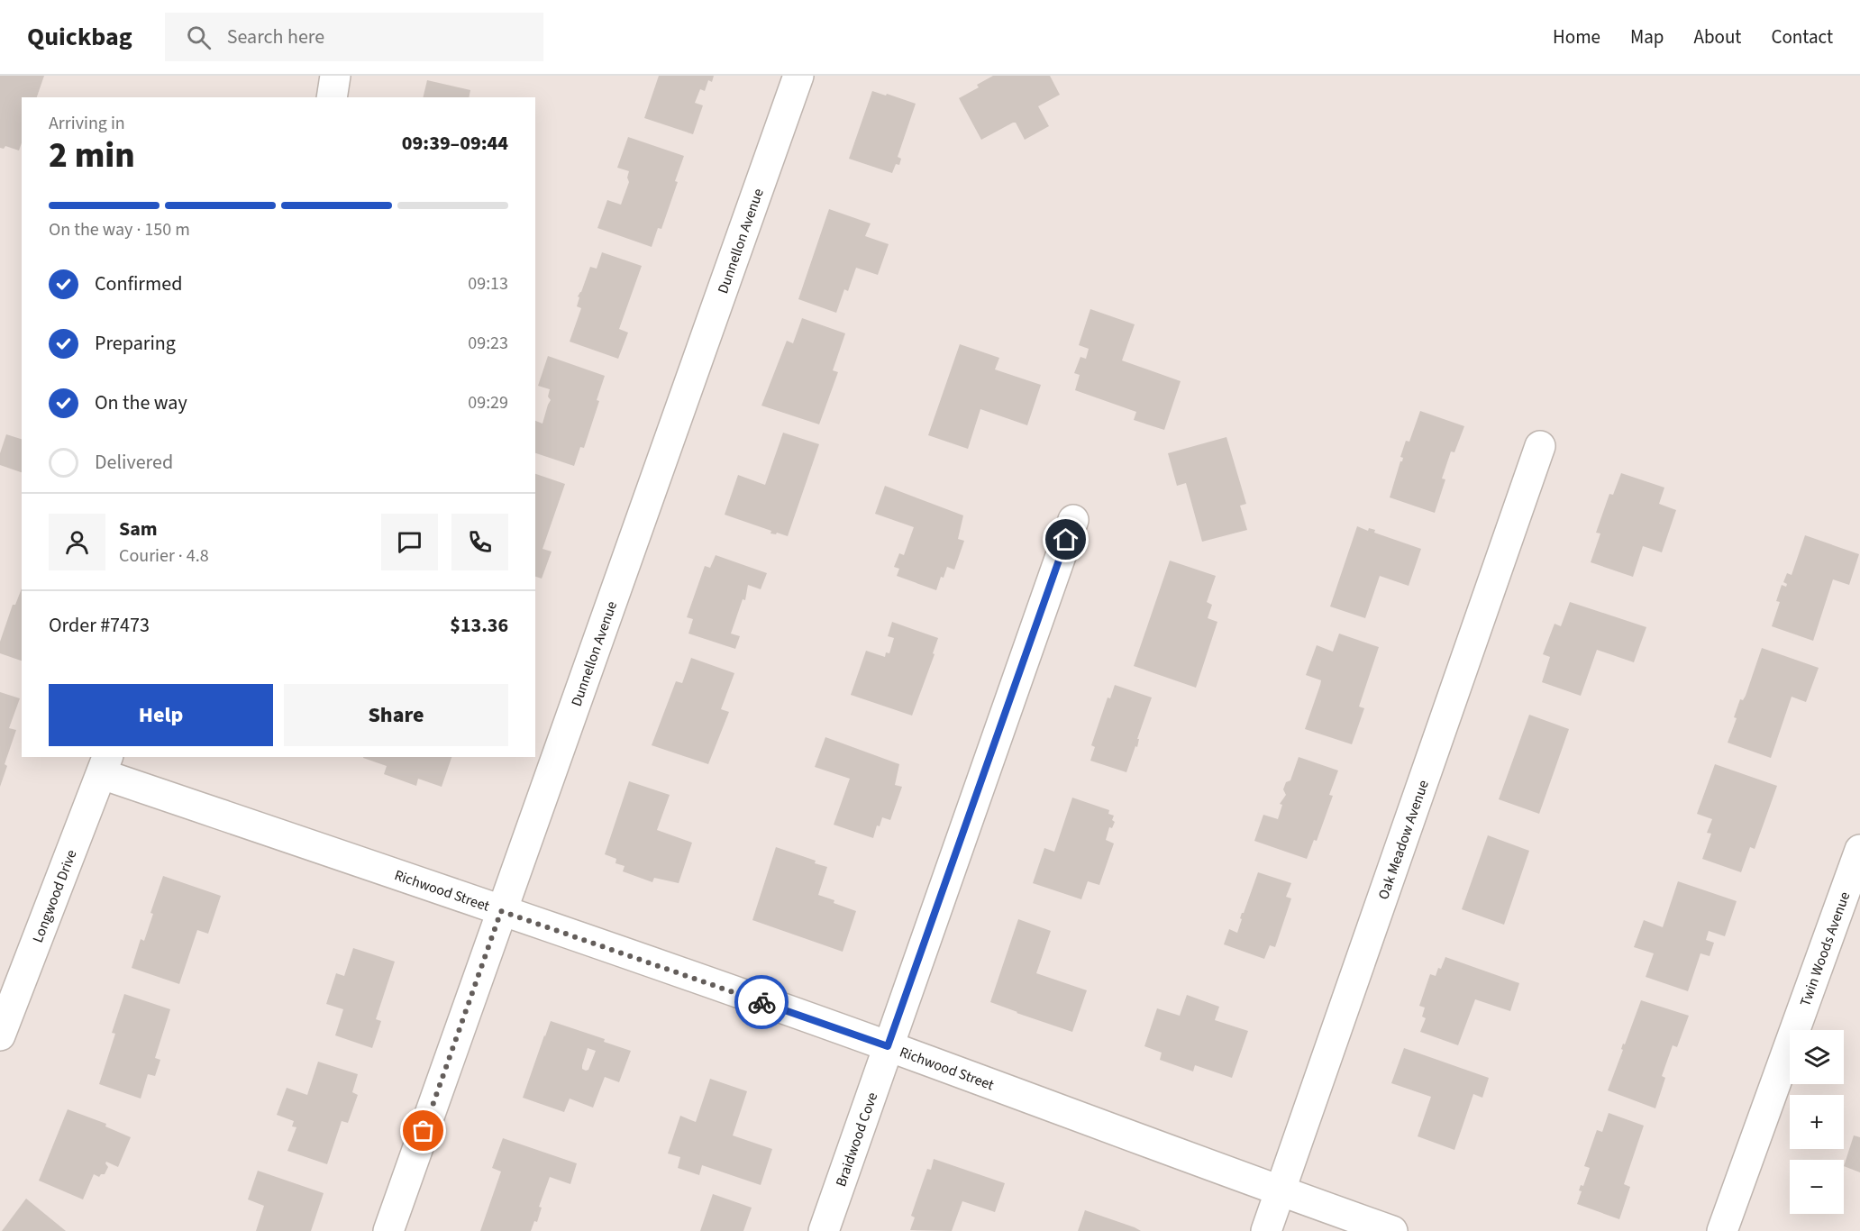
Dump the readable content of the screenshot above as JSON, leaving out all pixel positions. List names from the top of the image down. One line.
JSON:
{"streets":{"street":["Dunnellon Avenue","Oak Meadow Avenue","Richwood Street","Longwood Drive","Twin Woods Avenue","Braidwood Cove"]},"crossings":[["Dunnellon Avenue","Richwood Street"],["Oak Meadow Avenue","Richwood Street"],["Richwood Street","Longwood Drive"],["Richwood Street","Braidwood Cove"]],"page":{"header":"Quickbag","search":"Search here","nav":["Home","Map","About","Contact"],"heading":["2 min","Arriving in","09:39–09:44"],"panel":["Sam","Courier · 4.8","Order #7473","$13.36"],"bar":"On the way · 150 m","list":[["Confirmed","09:13"],["Preparing","09:23"],["On the way","09:29"],"Delivered"],"buttons":["Help","Share"],"map_buttons":["+","−"]}}
